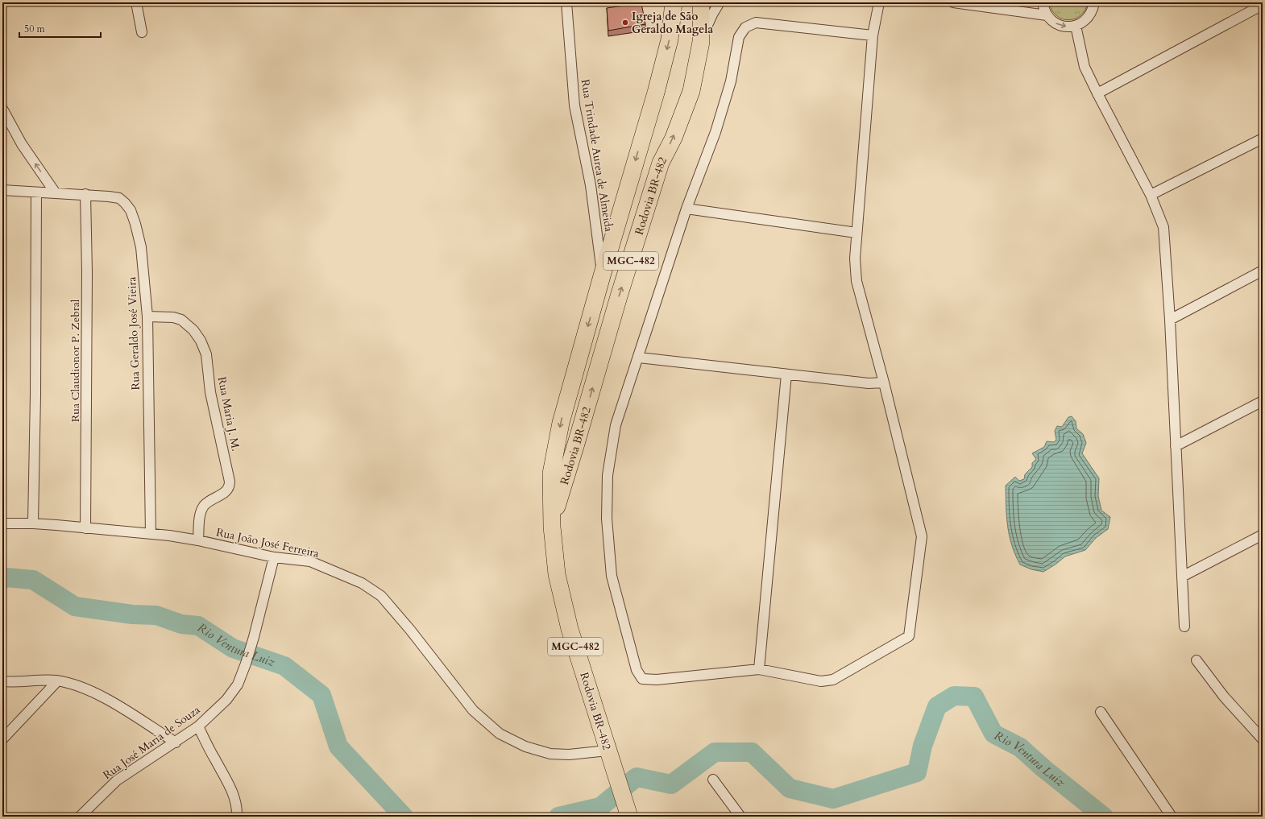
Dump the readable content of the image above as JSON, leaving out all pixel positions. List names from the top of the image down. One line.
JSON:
{"streets":{"highway":["Rodovia BR-482","MGC-482"],"street":["Rua Trindade Aurea de Almeida","Rua Geraldo José Vieira","Rua Claudionor P. Zebral","Rua Maria J. M.","Rua João José Ferreira","Rua José Maria de Souza"]},"crossings":[["Rua Trindade Aurea de Almeida","Rodovia BR-482"],["Rodovia BR-482","Rua João José Ferreira"],["Rua Geraldo José Vieira","Rua Claudionor P. Zebral"],["Rua Geraldo José Vieira","Rua Maria J. M."],["Rua Geraldo José Vieira","Rua João José Ferreira"],["Rua Claudionor P. Zebral","Rua João José Ferreira"],["Rua Maria J. M.","Rua João José Ferreira"],["Rua João José Ferreira","Rua José Maria de Souza"]],"water":["Rio Ventura Luiz"],"places":["Igreja de São Geraldo Magela"],"scale_bar":"50 m"}
